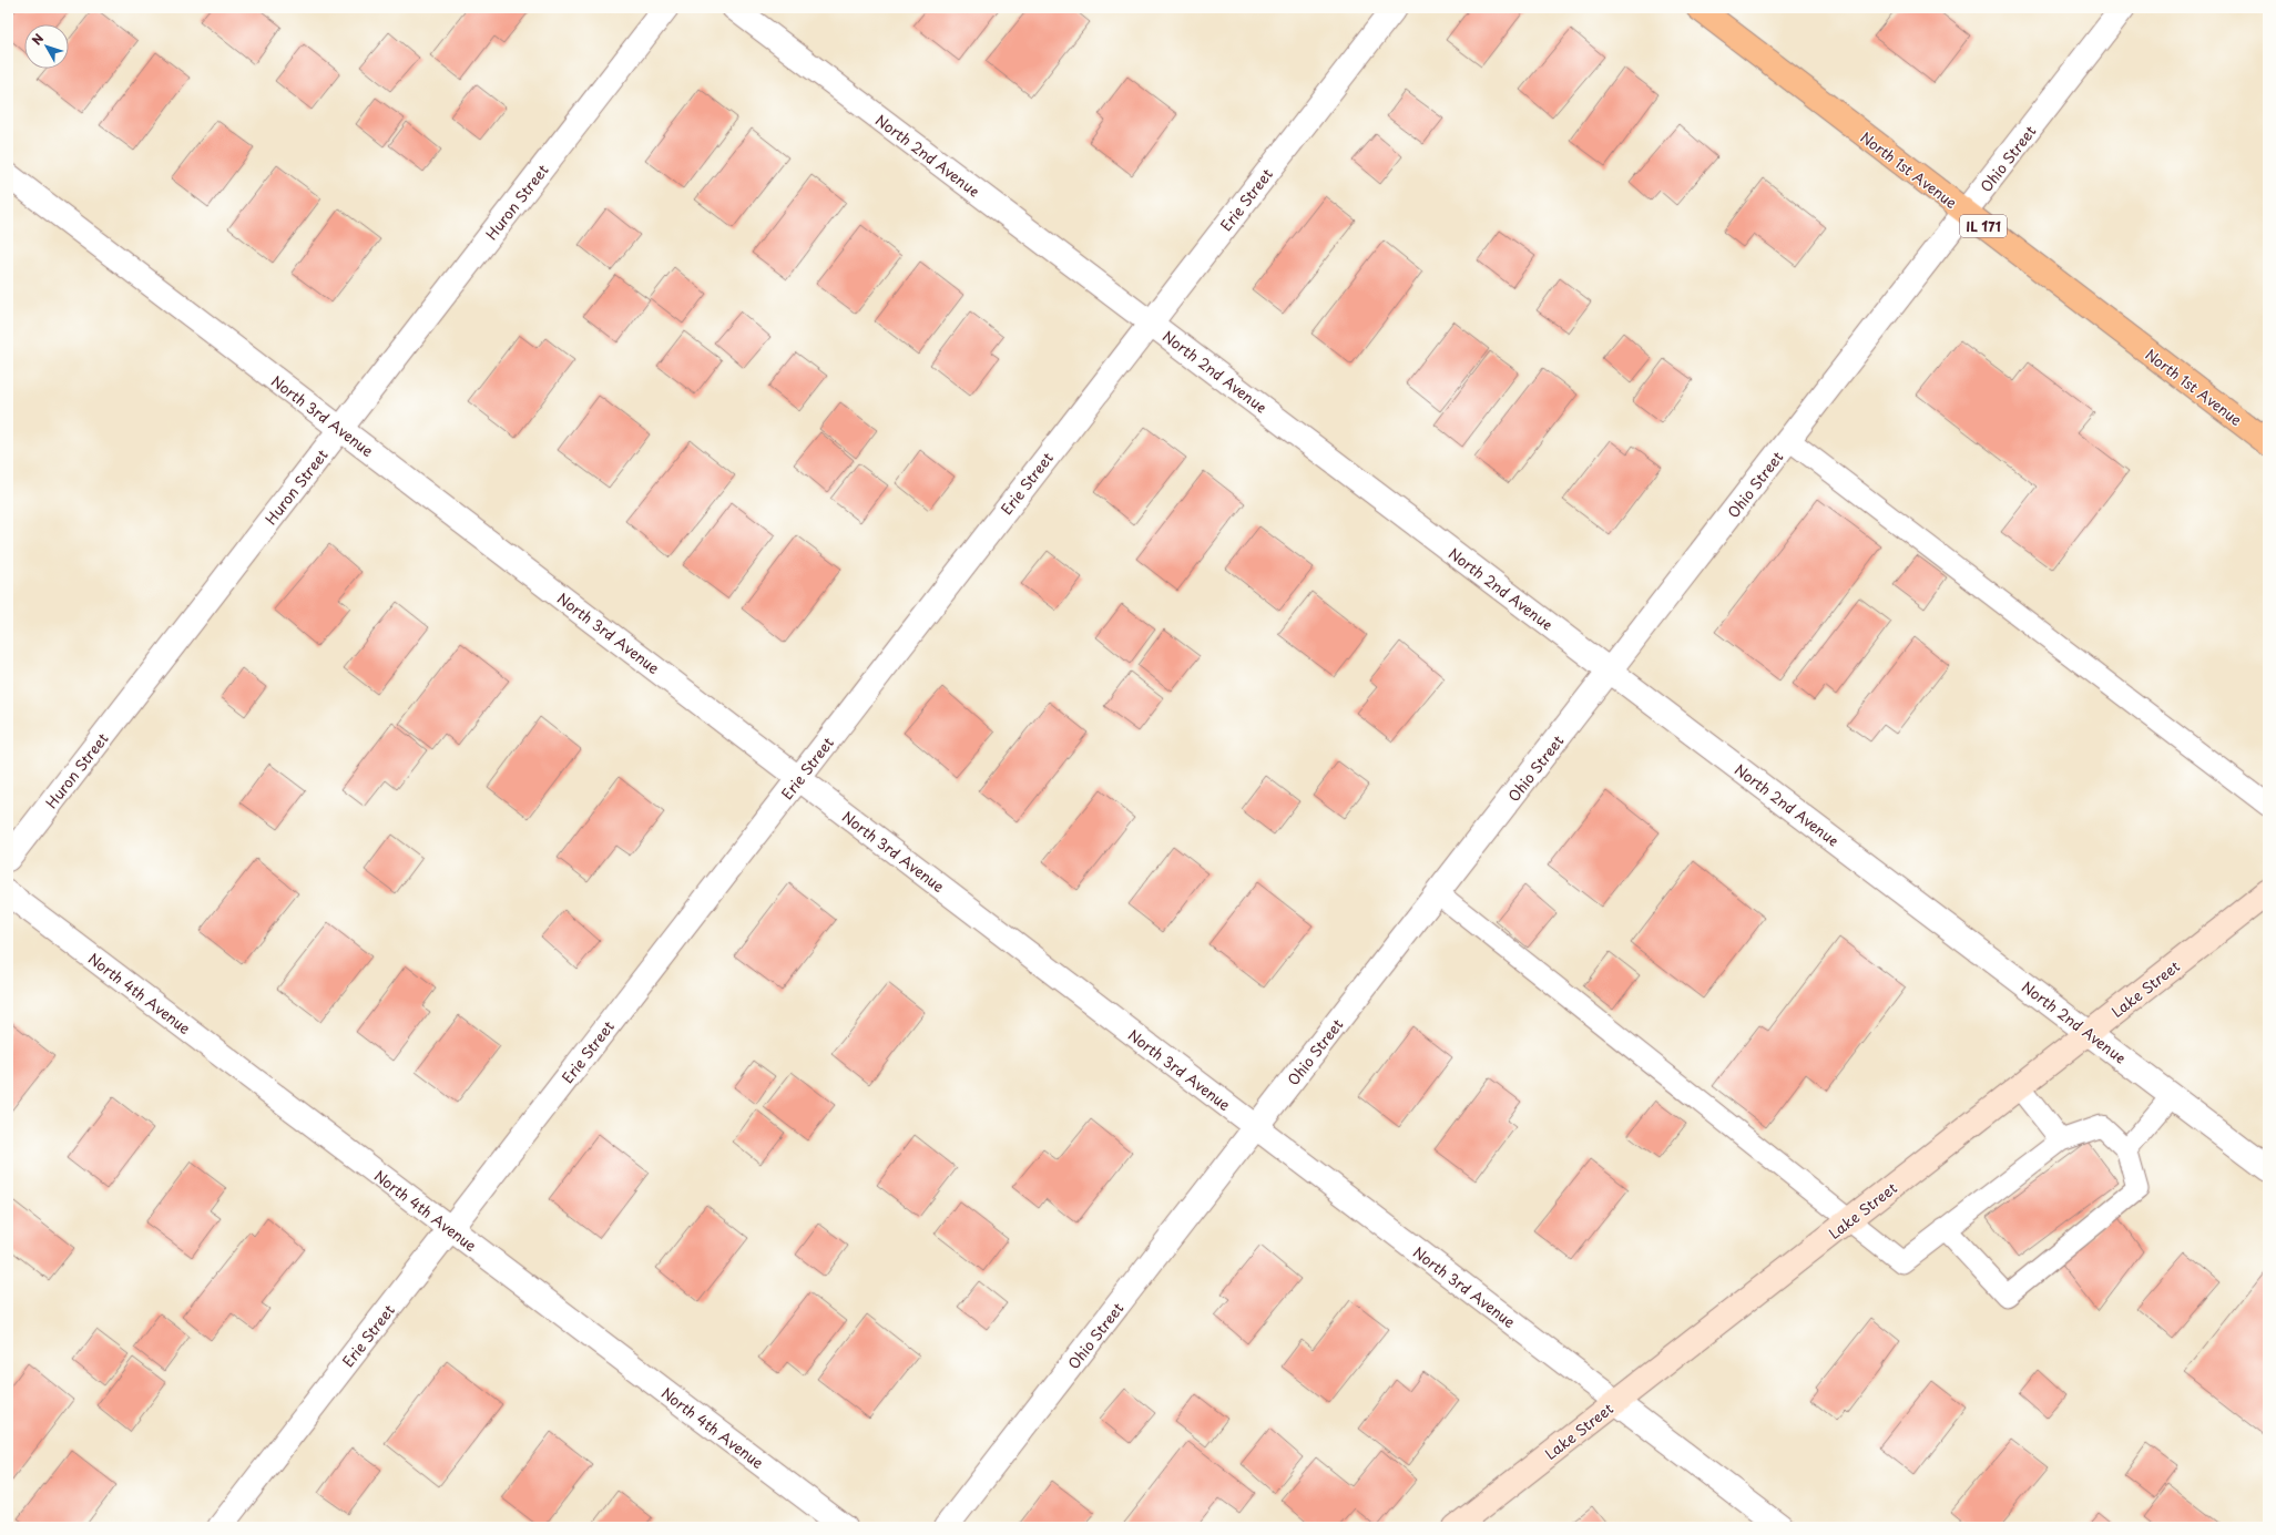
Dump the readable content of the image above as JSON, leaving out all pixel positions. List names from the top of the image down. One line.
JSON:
{"streets":{"main road":["North 1st Avenue","IL 171","Lake Street"],"street":["North 2nd Avenue","Ohio Street","Erie Street","Huron Street","North 3rd Avenue","North 4th Avenue"]},"crossings":[["North 2nd Avenue","Ohio Street"],["North 2nd Avenue","Erie Street"],["North 2nd Avenue","Lake Street"],["Ohio Street","North 1st Avenue"],["Ohio Street","North 3rd Avenue"],["Erie Street","North 3rd Avenue"],["Erie Street","North 4th Avenue"],["Huron Street","North 3rd Avenue"],["North 3rd Avenue","Lake Street"]],"north":"top left"}
